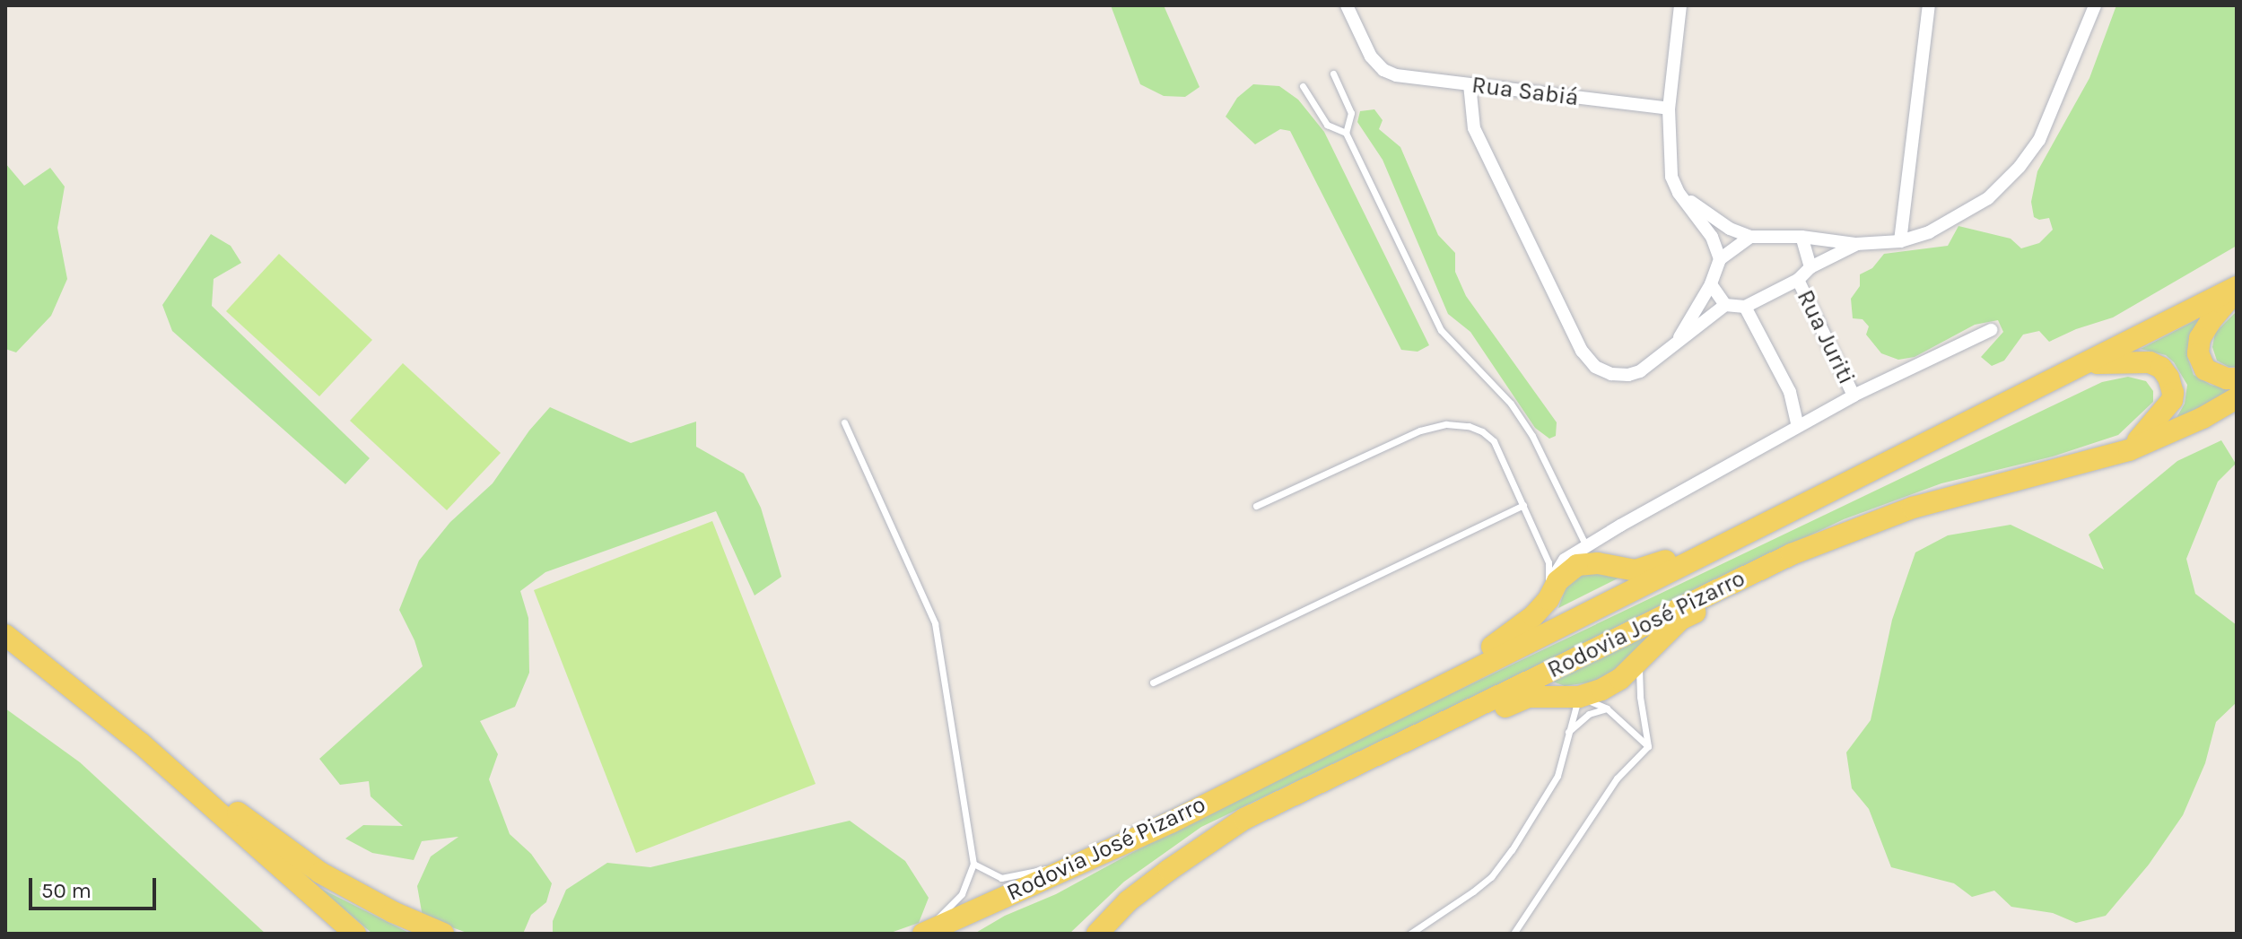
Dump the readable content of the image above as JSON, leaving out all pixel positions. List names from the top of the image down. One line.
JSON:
{"streets":{"main road":["Rodovia José Pizarro"],"street":["Rua Sabiá","Rua Juriti"]},"scale_bar":"50 m"}
